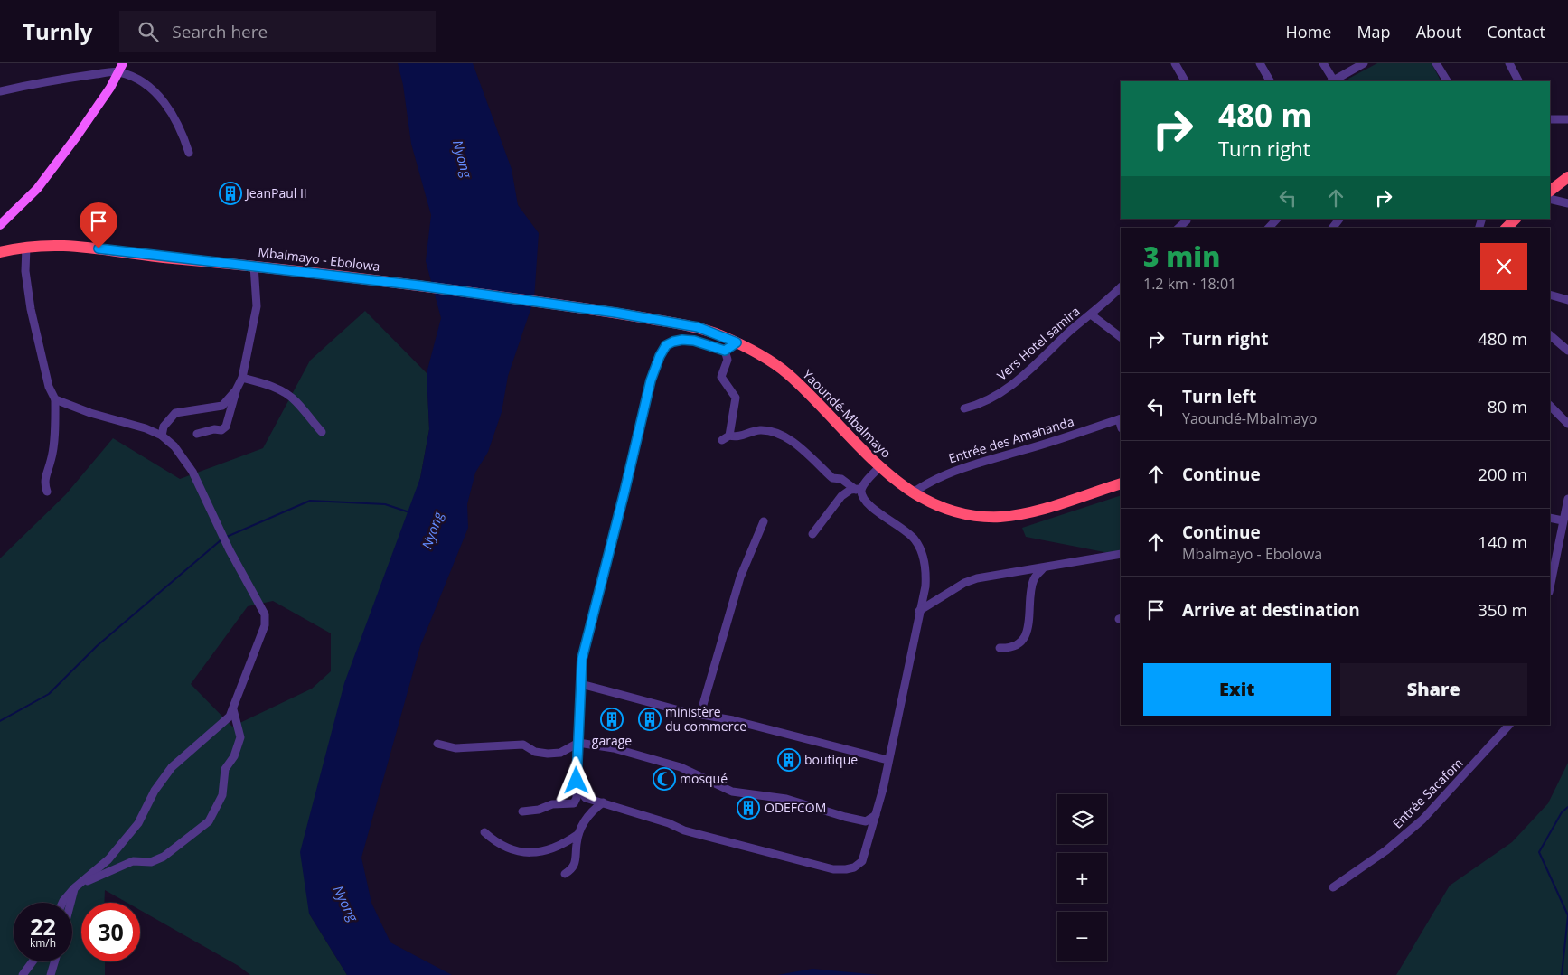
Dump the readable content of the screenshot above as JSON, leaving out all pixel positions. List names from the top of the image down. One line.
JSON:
{"streets":{"highway":["Mbalmayo - Ebolowa","Yaoundé-Mbalmayo"],"street":["Vers Hotel samira","Entrée des Amahanda","Entrée Sacafom"]},"crossings":[["Mbalmayo - Ebolowa","Yaoundé-Mbalmayo"],["Yaoundé-Mbalmayo","Entrée des Amahanda"]],"water":["Nyong"],"places":{"building":["JeanPaul II","garage","ministère du commerce","boutique","ODEFCOM"],"mosque":["mosqué"]},"page":{"header":"Turnly","search":"Search here","nav":["Home","Map","About","Contact"],"turn":["480 m","Turn right"],"heading":["3 min","1.2 km · 18:01"],"list":[{"name":"Turn right","value":"480 m"},{"name":"Turn left","note":"Yaoundé-Mbalmayo","value":"80 m"},{"name":"Continue","value":"200 m"},{"name":"Continue","note":"Mbalmayo - Ebolowa","value":"140 m"},{"name":"Arrive at destination","value":"350 m"}],"buttons":["Exit","Share"],"map_buttons":["+","−"],"speed":"22 km/h","limit":"30"}}
